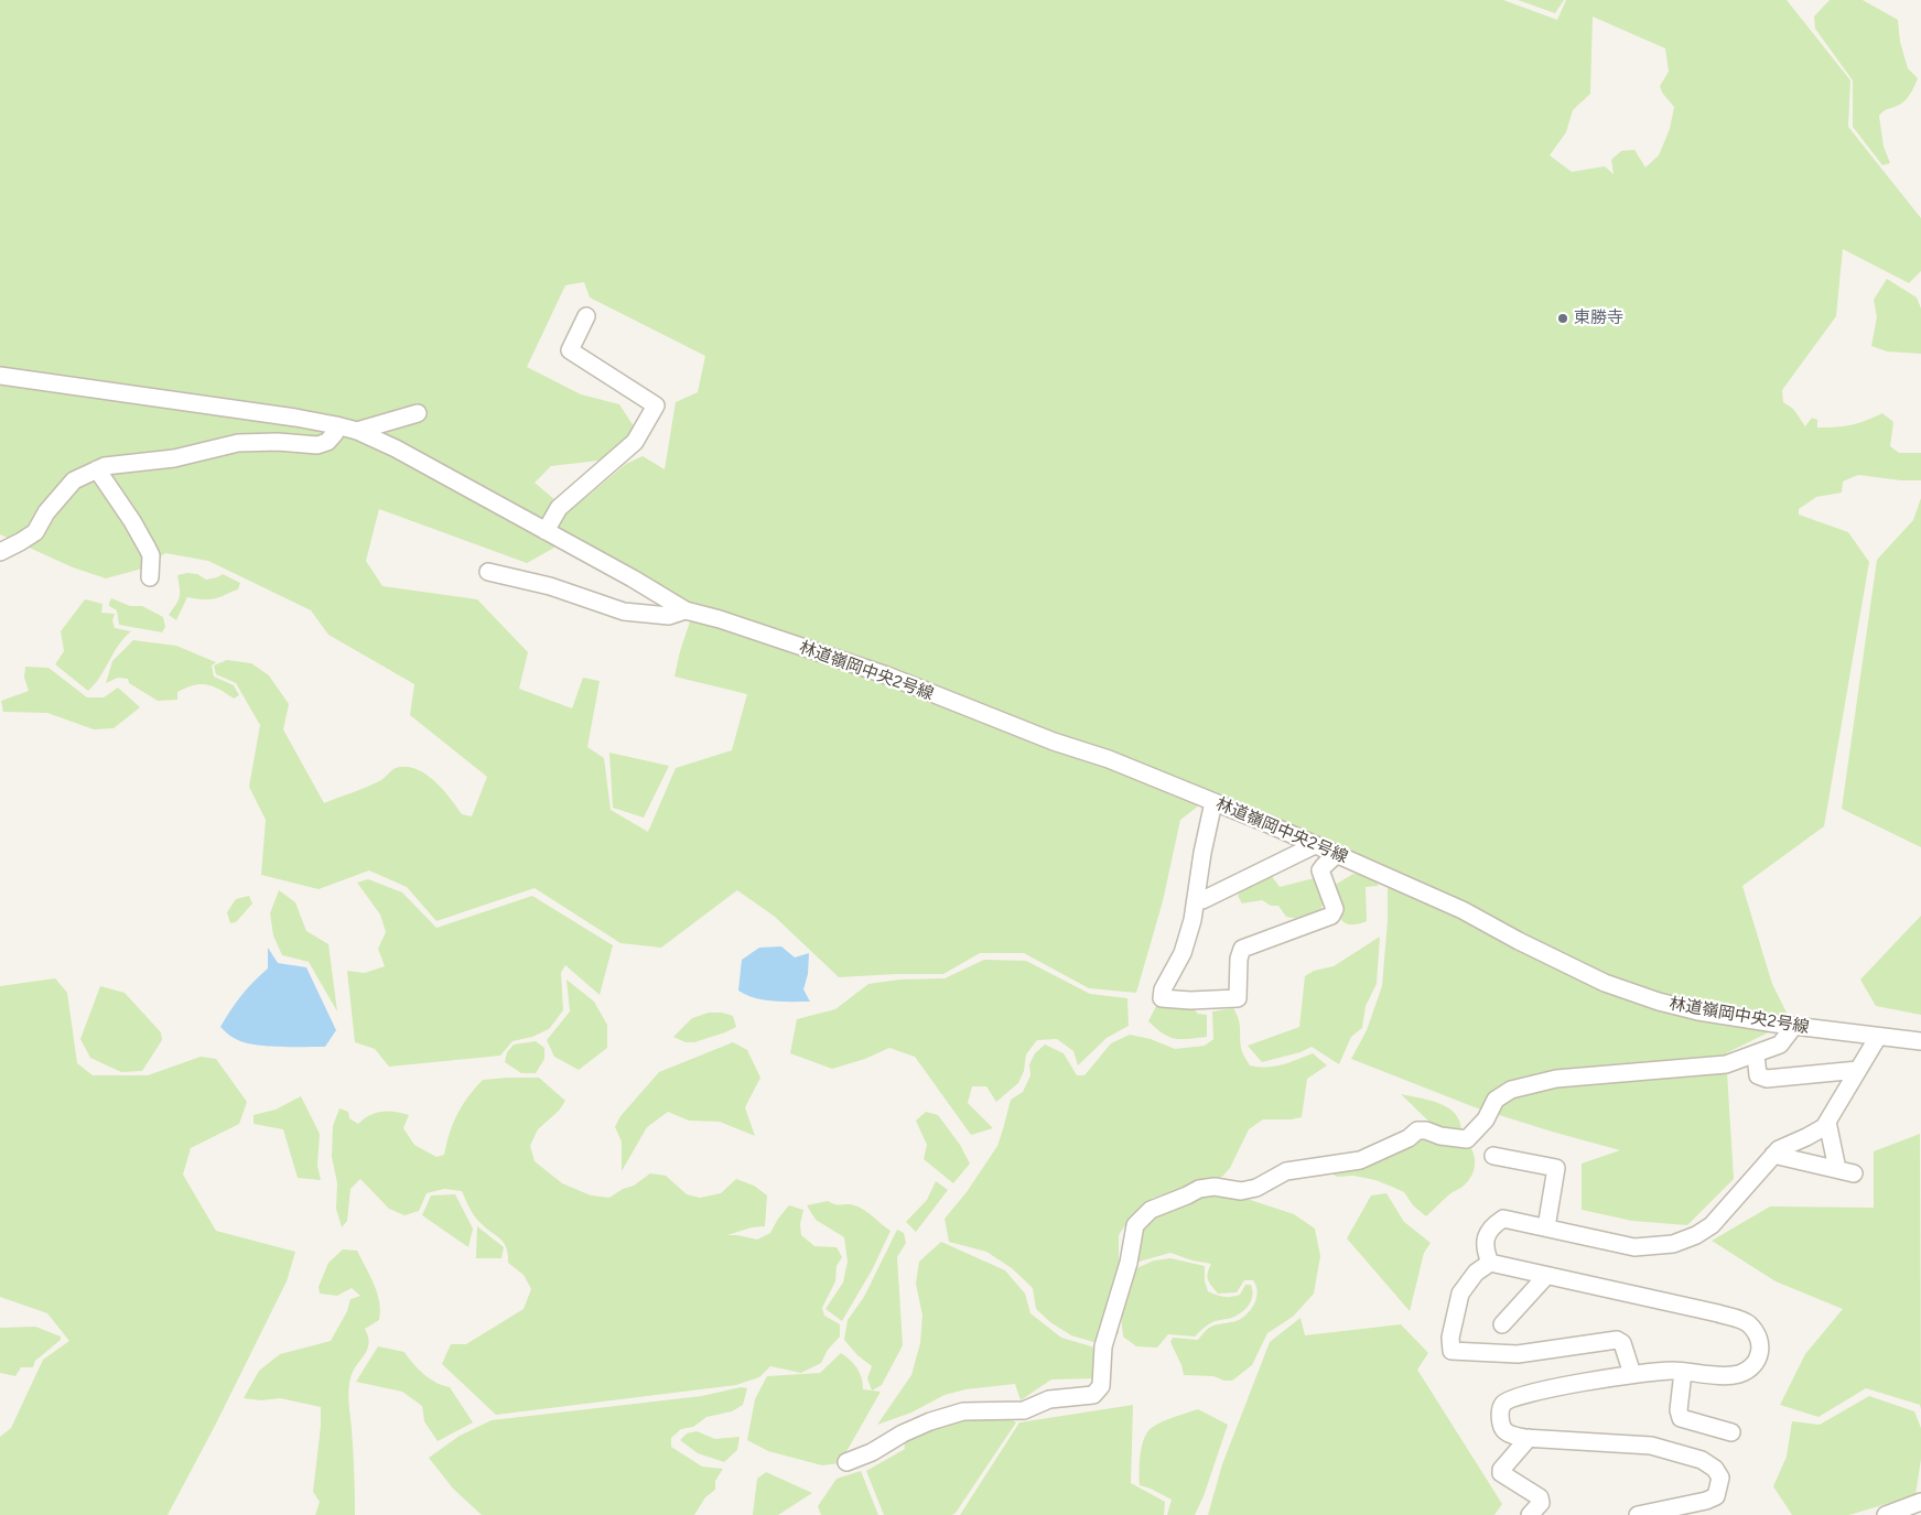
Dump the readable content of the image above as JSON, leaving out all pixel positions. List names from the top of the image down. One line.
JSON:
{"streets":{"street":["林道嶺岡中央2号線"]},"places":["東勝寺"]}
